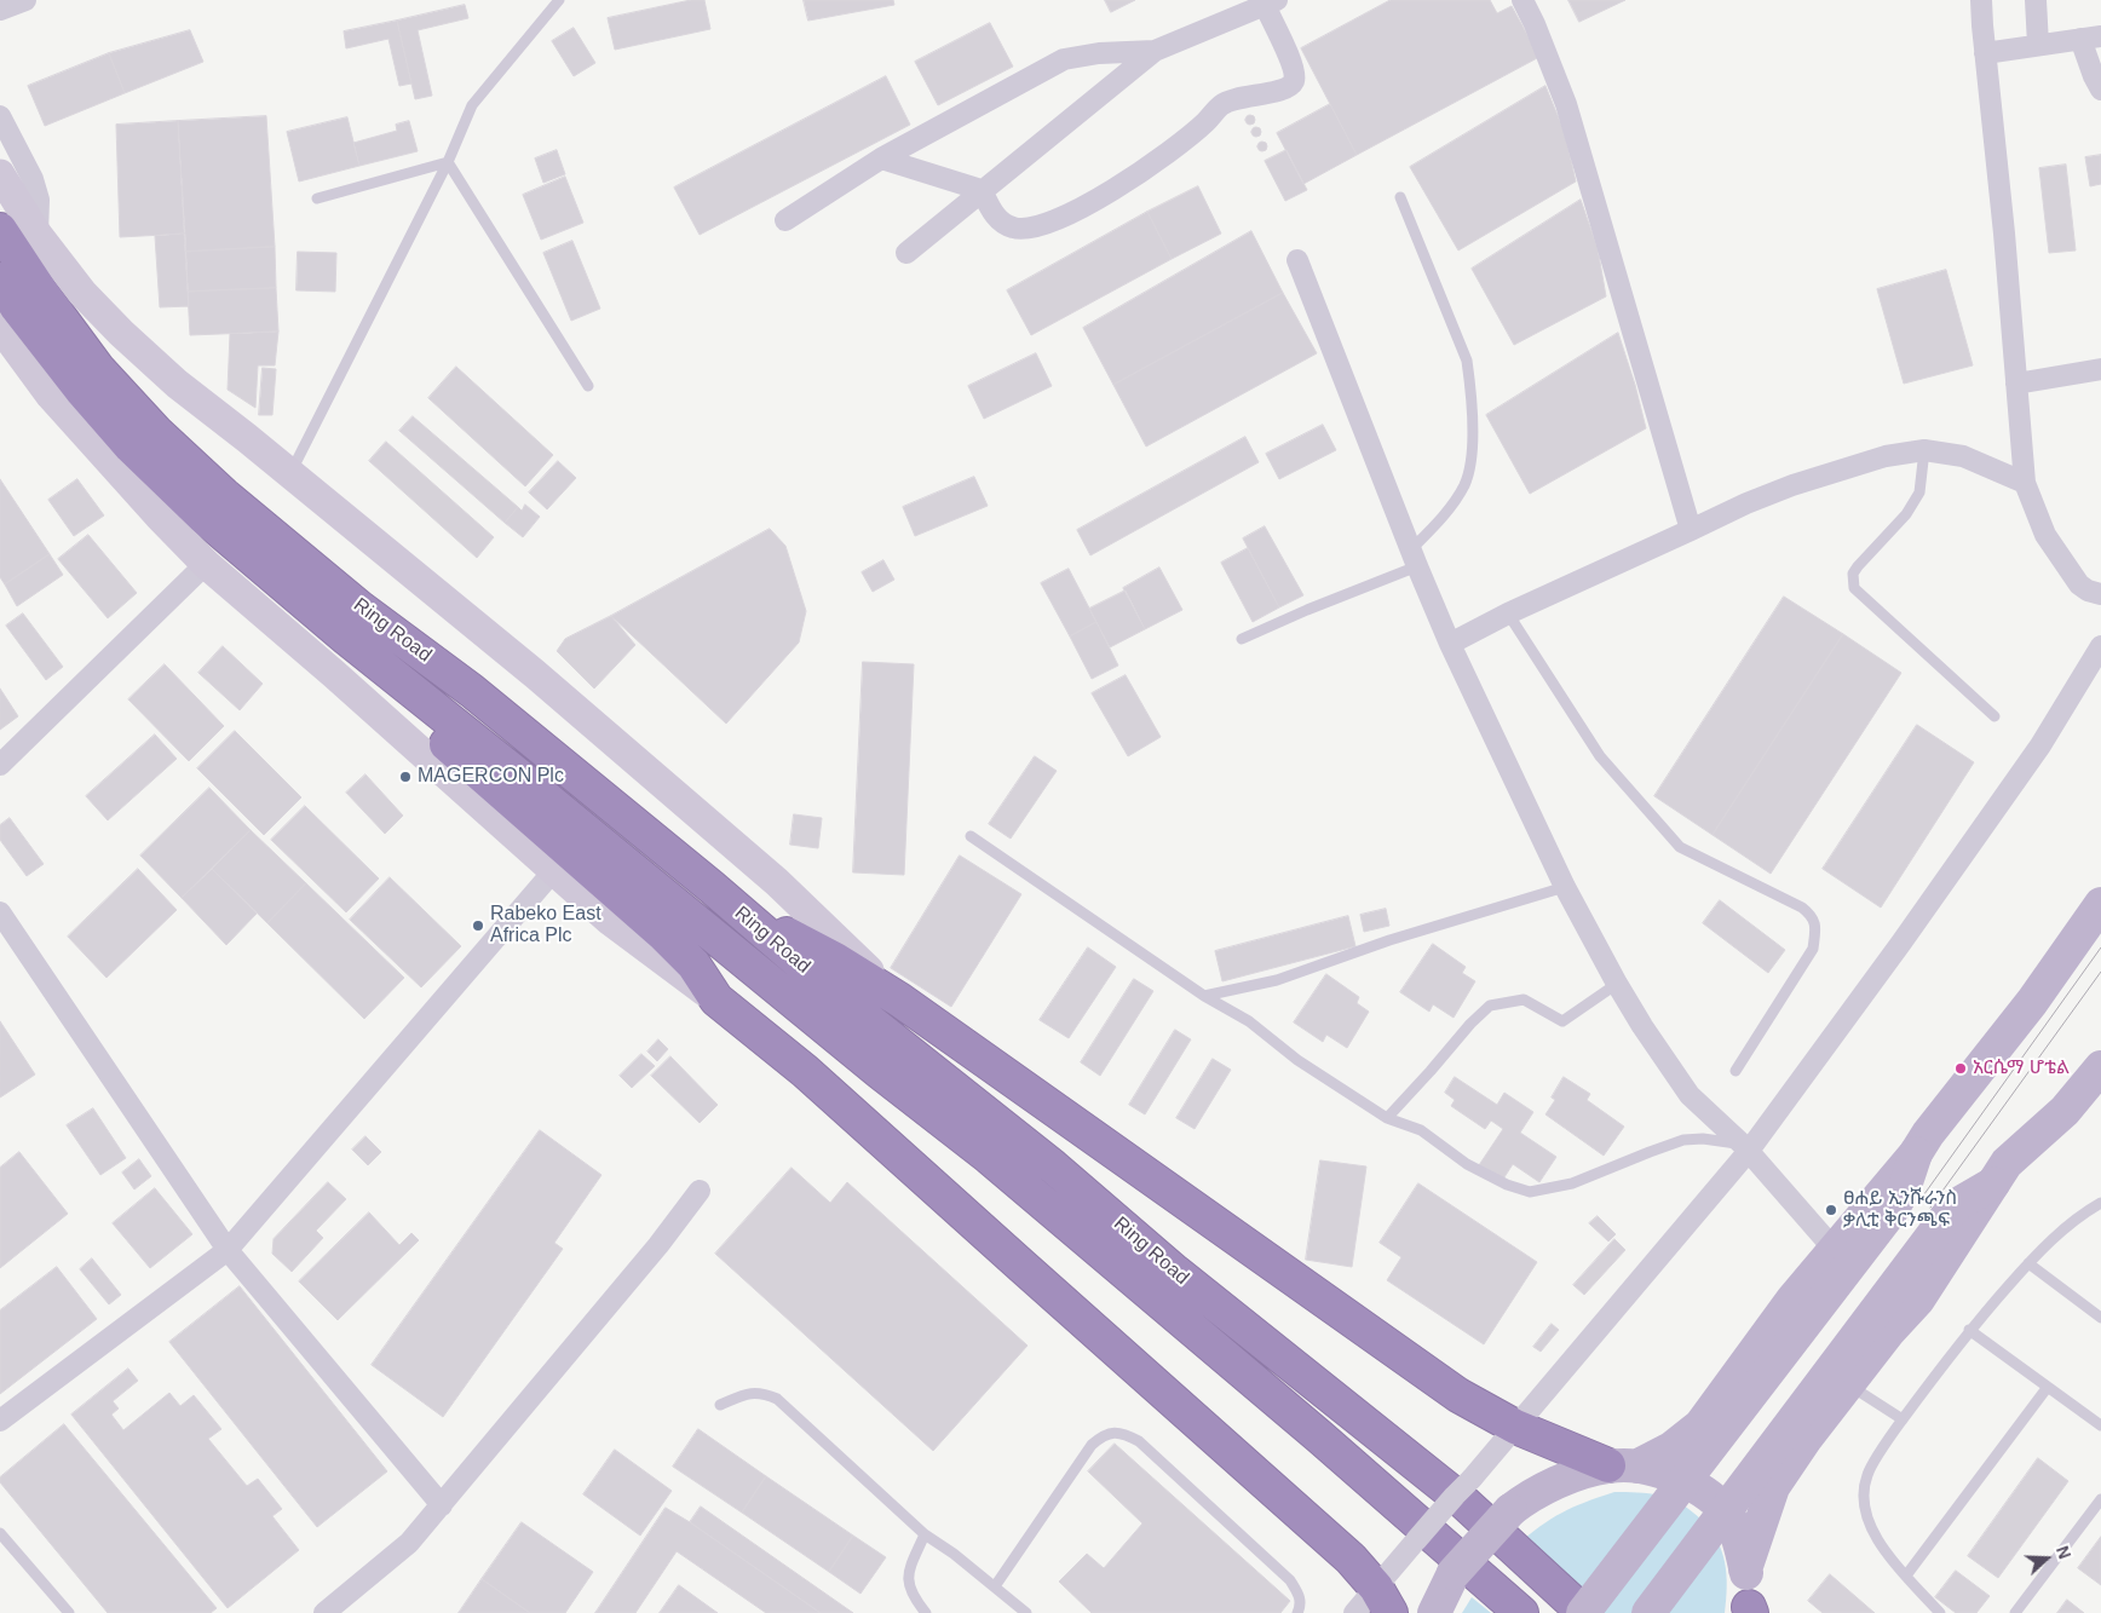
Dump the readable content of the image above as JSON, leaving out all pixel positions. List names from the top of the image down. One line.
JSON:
{"streets":{"highway":["Ring Road"]},"places":["MAGERCON Plc","Rabeko East Africa Plc","አርሴማ ሆቴል","ፀሐይ ኢንሹራንስ ቃሊቲ ቅርንጫፍ"],"north":"right"}
